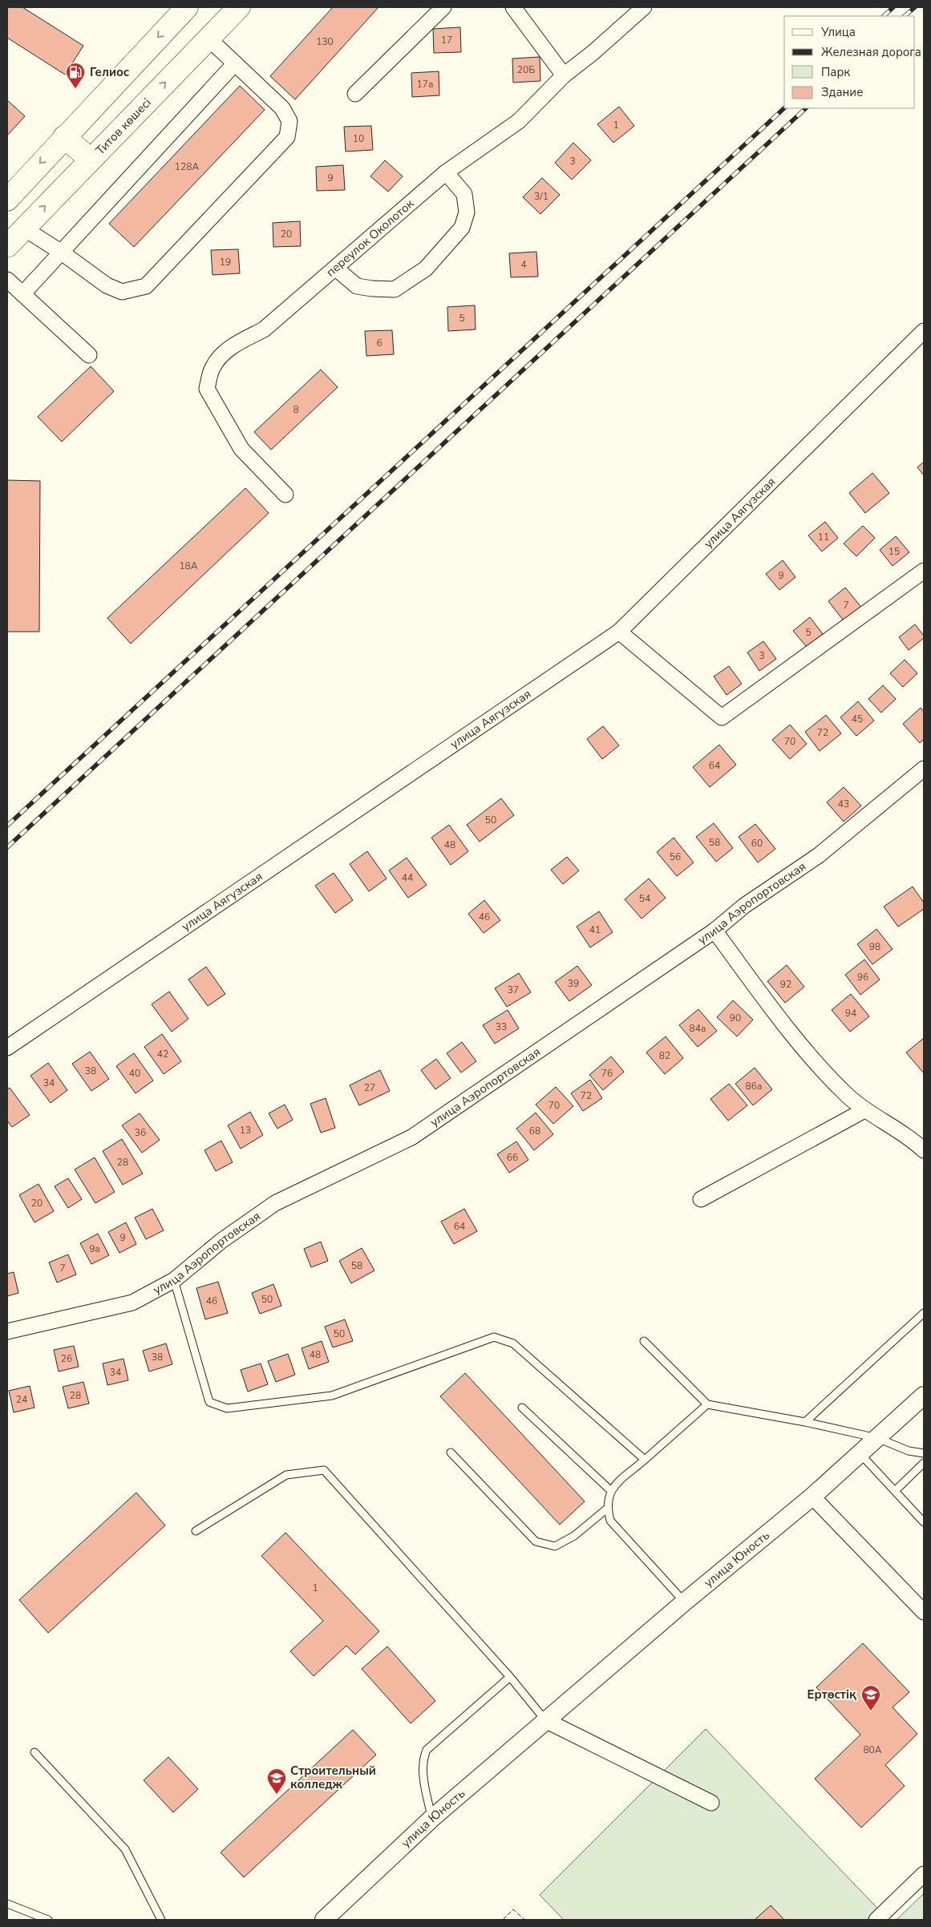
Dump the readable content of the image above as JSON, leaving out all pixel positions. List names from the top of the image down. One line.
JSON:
{"streets":{"main road":["Титов көшесі"],"street":["переулок Околоток","улица Аягузская","улица Аэропортовская","улица Юность"]},"places":{"fuel station":["Гелиос"],"school or university":["Ертөстіқ","Строительный колледж"]},"house_numbers":["17","130","20Б","17а","1","10","3","128А","9","3/1","20","19","4","5","6","8","11","15","18А","9","7","5","3","45","72","70","64","43","50","58","60","48","56","44","54","46","41","98","96","39","92","37","94","90","33","84а","42","82","38","40","76","34","86а","27","72","70","13","68","36","66","28","20","64","9","9а","58","7","50","46","50","48","38","26","34","28","24","1","80А"],"legend":["Улица","Железная дорога","Парк","Здание"]}
